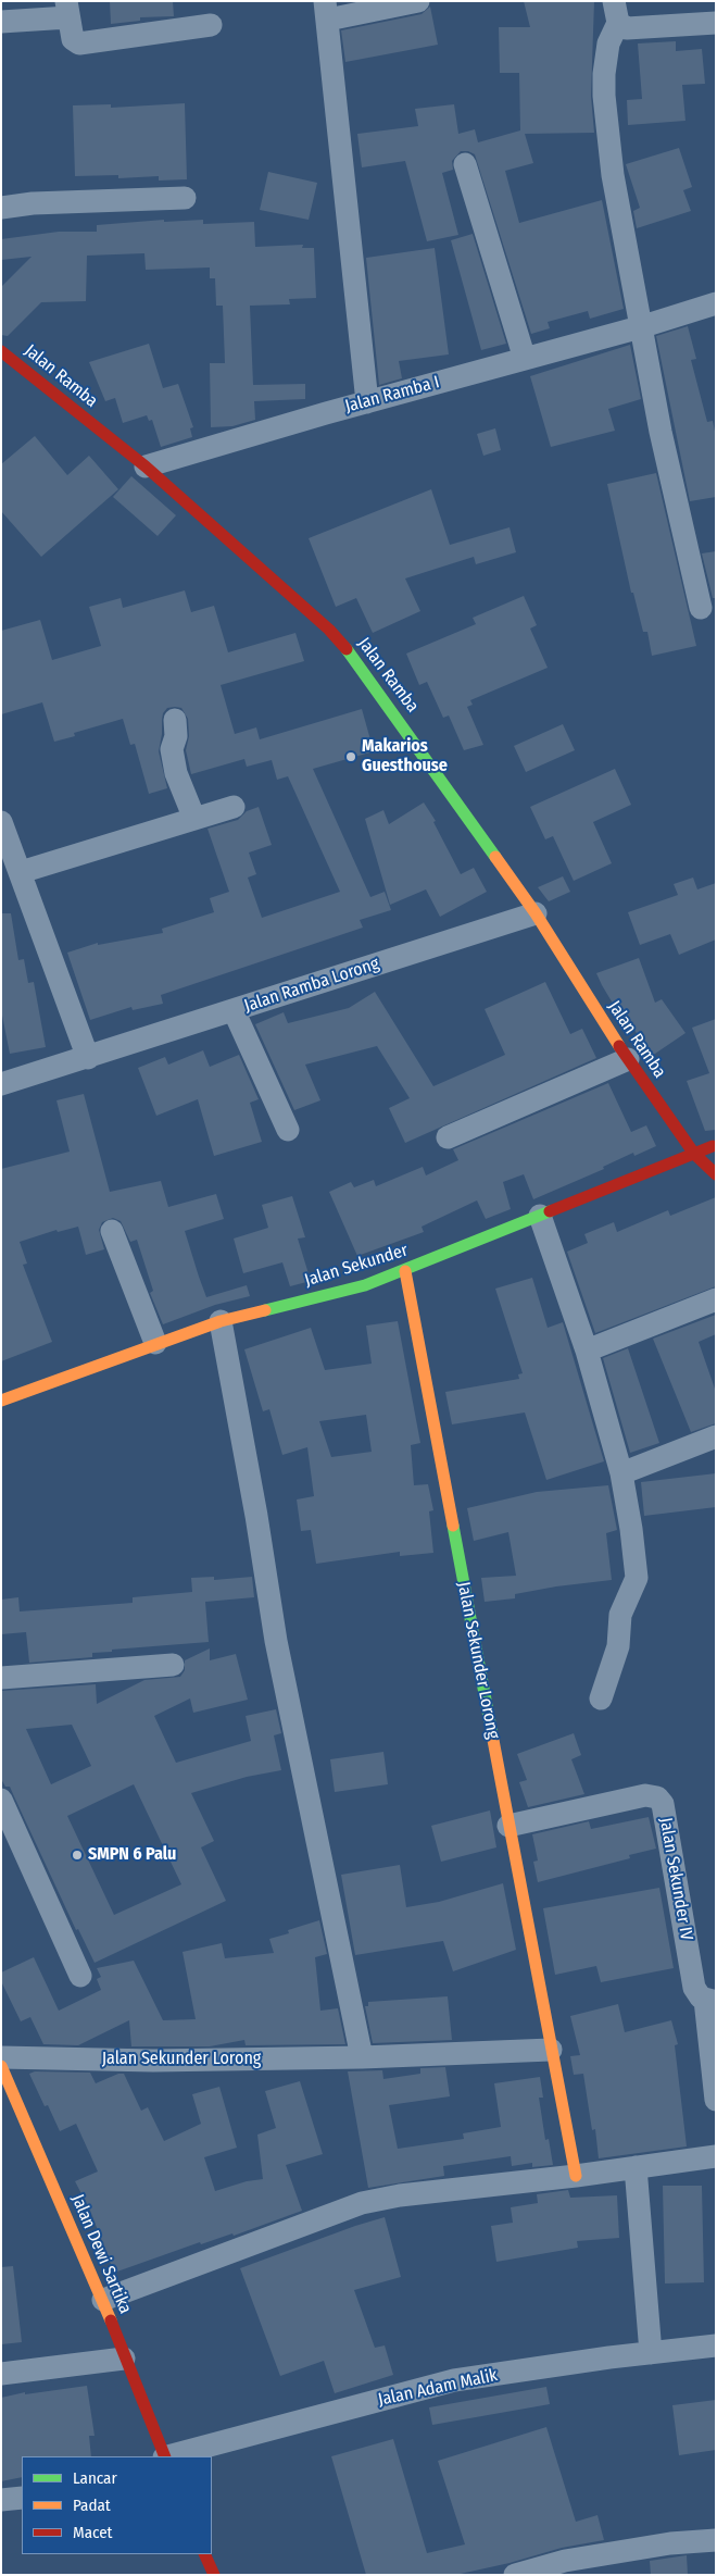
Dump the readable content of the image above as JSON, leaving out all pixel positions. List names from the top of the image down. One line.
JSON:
{"streets":{"street":["Jalan Ramba","Jalan Ramba I","Jalan Ramba Lorong","Jalan Sekunder","Jalan Sekunder Lorong","Jalan Sekunder IV","Jalan Dewi Sartika","Jalan Adam Malik"]},"crossings":[["Jalan Ramba","Jalan Ramba I"],["Jalan Ramba","Jalan Ramba Lorong"],["Jalan Ramba","Jalan Sekunder"],["Jalan Sekunder","Jalan Sekunder Lorong"],["Jalan Sekunder Lorong","Jalan Sekunder IV"]],"places":["Makarios Guesthouse","SMPN 6 Palu"],"legend":["Lancar","Padat","Macet"]}
